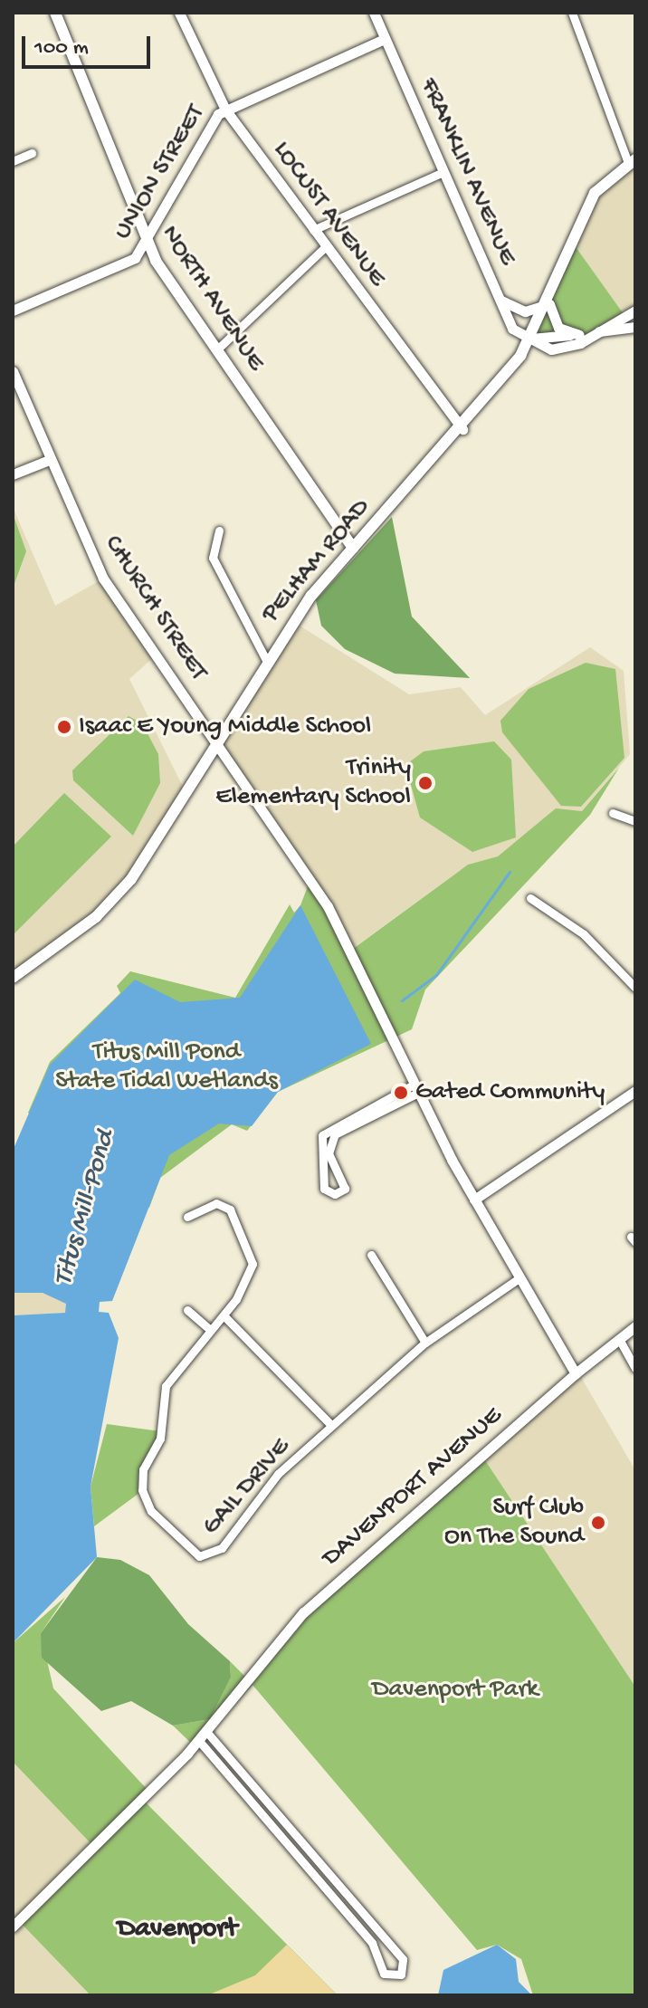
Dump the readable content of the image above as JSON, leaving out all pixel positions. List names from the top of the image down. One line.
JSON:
{"streets":{"main road":["NORTH AVENUE","PELHAM ROAD"],"street":["FRANKLIN AVENUE","UNION STREET","LOCUST AVENUE","CHURCH STREET","GAIL DRIVE","DAVENPORT AVENUE"]},"crossings":[["FRANKLIN AVENUE","UNION STREET"],["FRANKLIN AVENUE","PELHAM ROAD"],["UNION STREET","LOCUST AVENUE"],["UNION STREET","NORTH AVENUE"],["LOCUST AVENUE","PELHAM ROAD"],["NORTH AVENUE","PELHAM ROAD"],["PELHAM ROAD","CHURCH STREET"]],"districts":["Davenport"],"water":["Titus Mill-Pond"],"parks":["Titus Mill Pond State Tidal Wetlands","Davenport Park"],"places":["Isaac E Young Middle School","Trinity Elementary School","Gated Community","Surf Club On The Sound"],"scale_bar":"100 m"}
